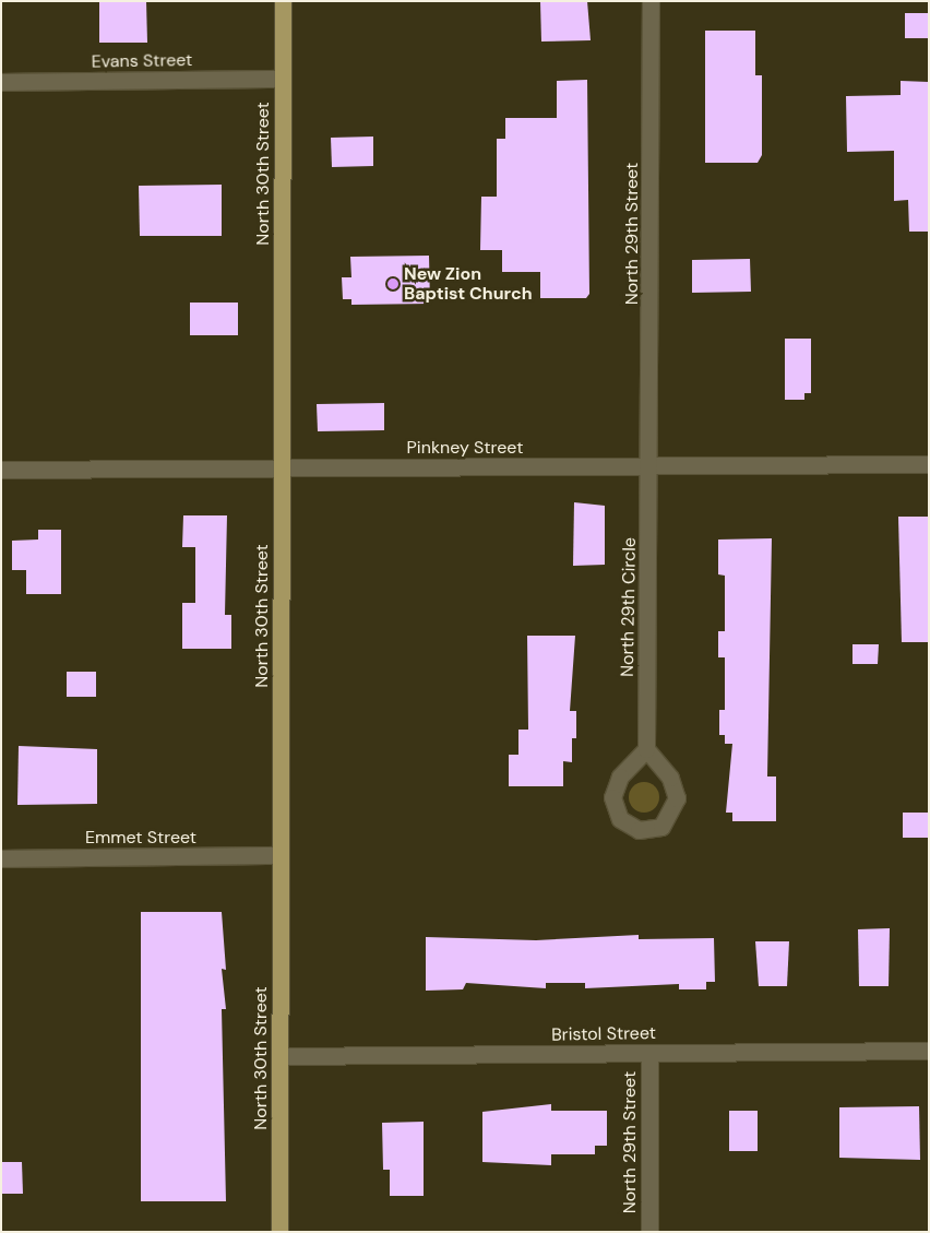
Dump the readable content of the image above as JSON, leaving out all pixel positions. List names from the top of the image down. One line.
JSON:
{"streets":{"main road":["North 30th Street"],"street":["Evans Street","North 29th Street","Pinkney Street","North 29th Circle","Emmet Street","Bristol Street"]},"crossings":[["Evans Street","North 30th Street"],["North 30th Street","Pinkney Street"],["North 30th Street","Emmet Street"],["North 30th Street","Bristol Street"],["North 29th Street","Pinkney Street"],["North 29th Street","North 29th Circle"],["North 29th Street","Bristol Street"],["Pinkney Street","North 29th Circle"]],"places":["New Zion Baptist Church"]}
